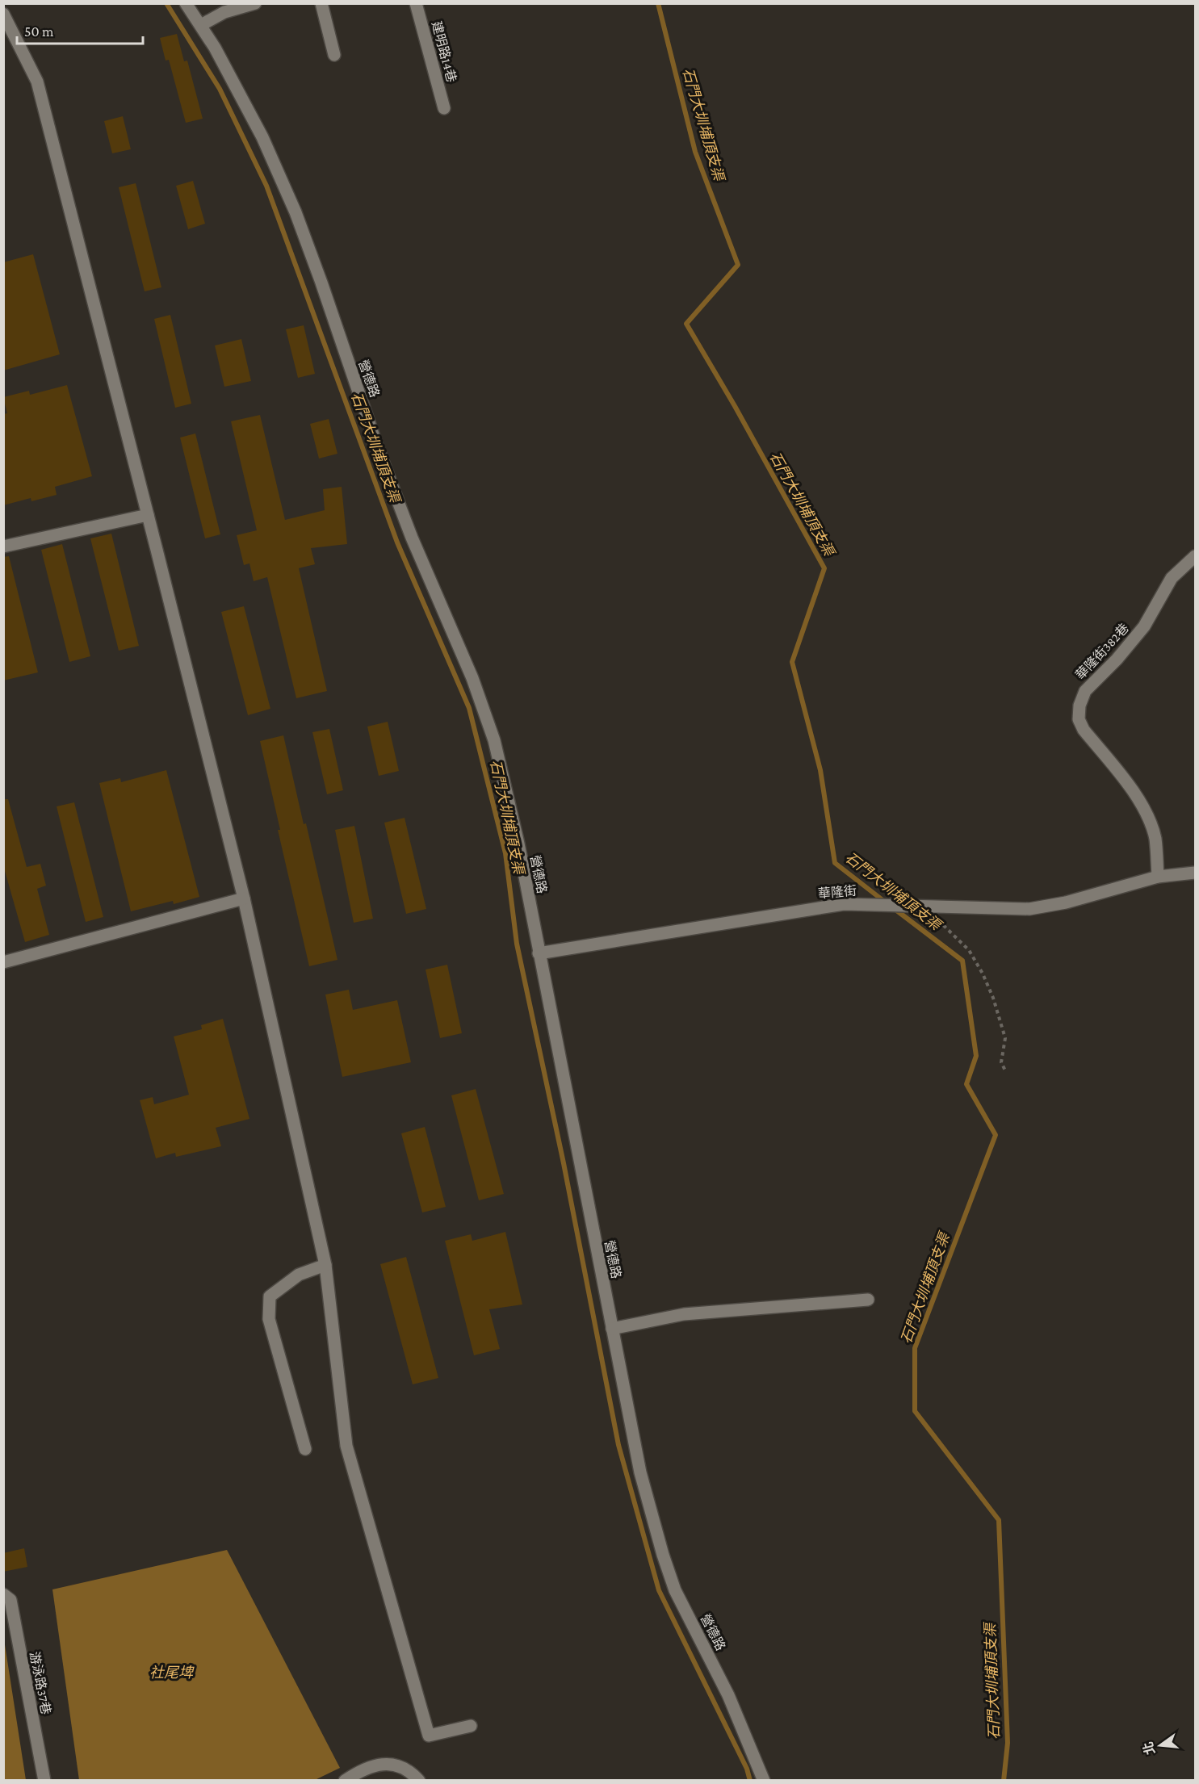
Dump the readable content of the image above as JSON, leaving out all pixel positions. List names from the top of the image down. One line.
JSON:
{"streets":{"street":["建明路14巷","營德路","華隆街382巷","華隆街","游泳路37巷"]},"crossings":[["營德路","華隆街"],["華隆街382巷","華隆街"]],"water":["石門大圳埔頂支渠","社尾埤"],"scale_bar":"50 m","north":"left"}
